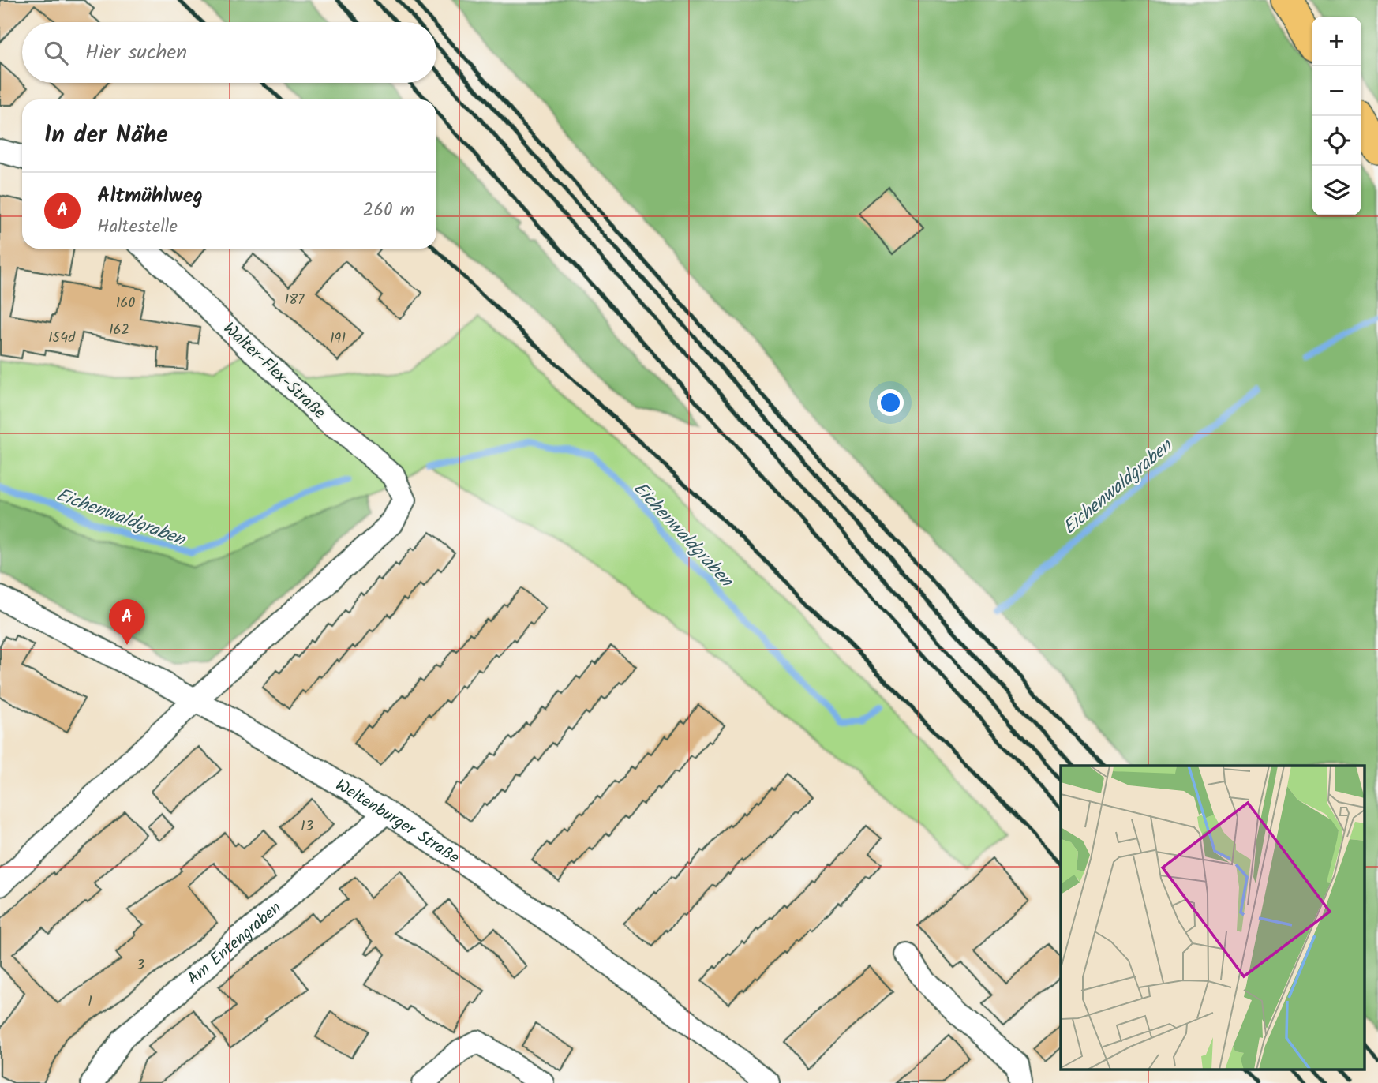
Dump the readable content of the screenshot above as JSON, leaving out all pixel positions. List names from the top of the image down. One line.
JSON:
{"streets":{"street":["Walter-Flex-Straße","Weltenburger Straße","Am Entengraben"]},"crossings":[["Walter-Flex-Straße","Weltenburger Straße"],["Weltenburger Straße","Am Entengraben"]],"water":["Eichenwaldgraben"],"house_numbers":["187","160","162","154d","191","13","3","1"],"page":{"map_buttons":["+","−"],"search":"Hier suchen","heading":"In der Nähe","list":[{"mark":"A","name":"Altmühlweg","note":"Haltestelle","value":"260 m"}],"pins":"A"}}
